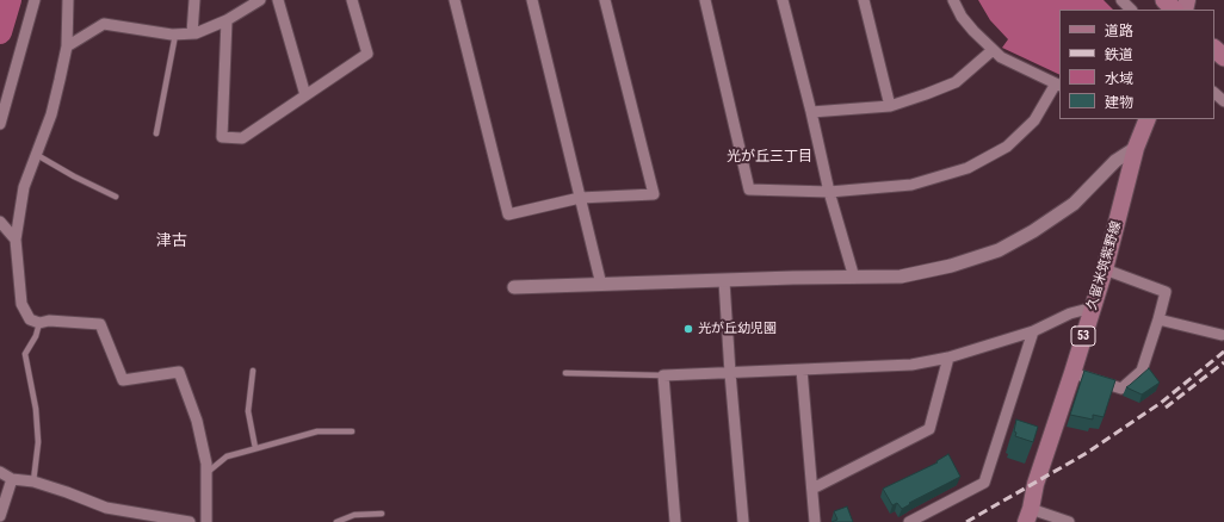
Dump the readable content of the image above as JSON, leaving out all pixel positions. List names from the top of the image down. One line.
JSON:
{"streets":{"main road":["久留米筑紫野線","53"]},"districts":["光が丘三丁目","津古"],"places":["光が丘幼児園"],"legend":["道路","鉄道","水域","建物"]}
